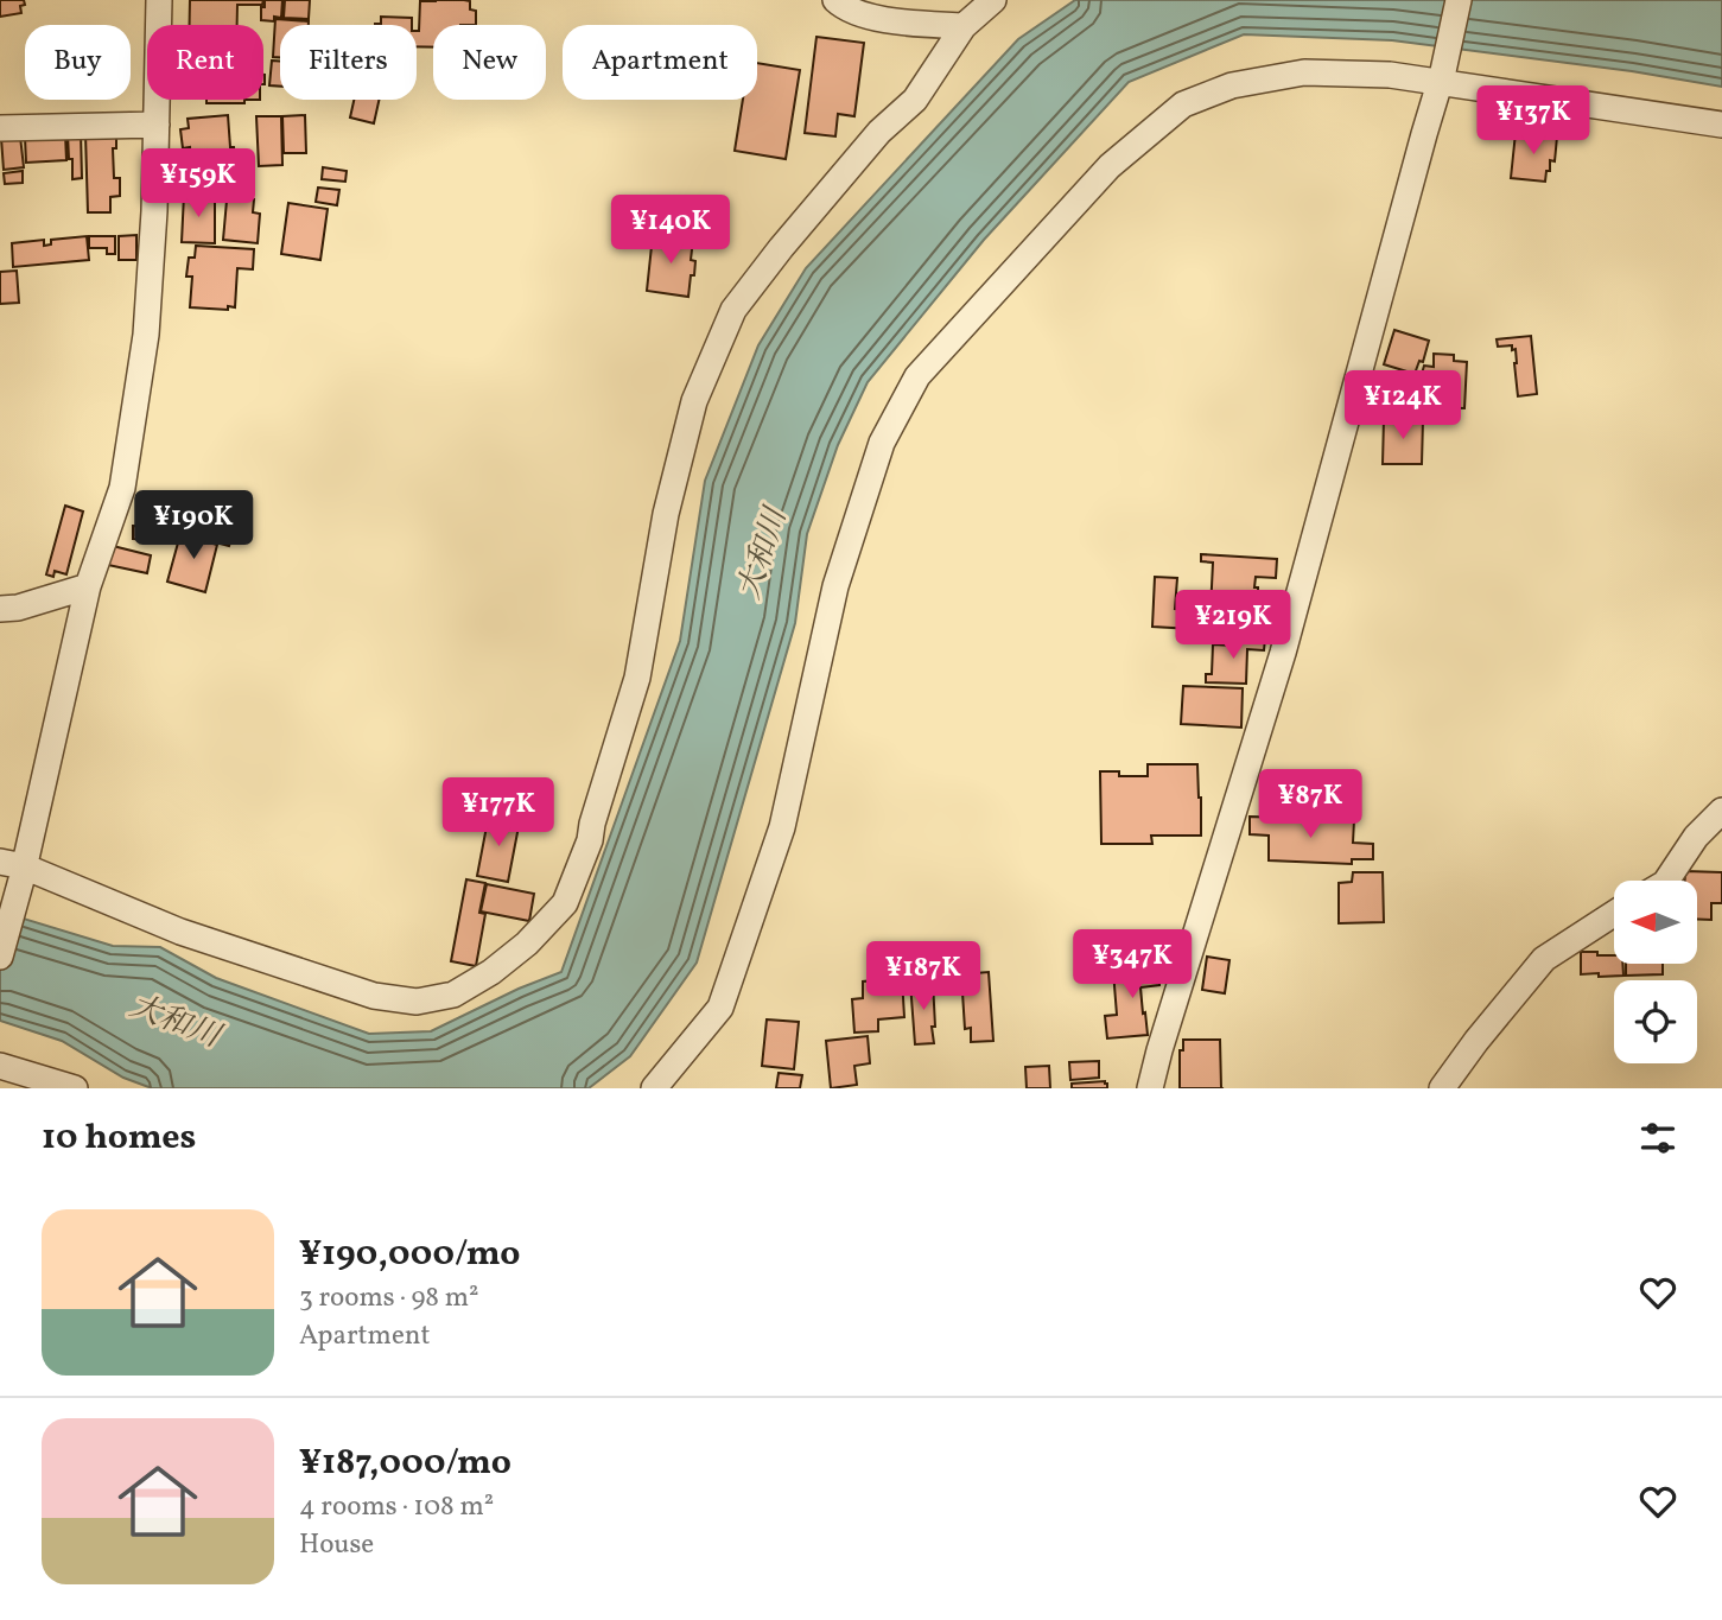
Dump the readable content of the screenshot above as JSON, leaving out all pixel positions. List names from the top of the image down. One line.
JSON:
{"water":["大和川"],"north":"left","page":{"chip":["Buy","Rent","Filters","New","Apartment"],"price":["¥137K","¥159K","¥140K","¥124K","¥190K","¥219K","¥87K","¥177K","¥347K","¥187K"],"heading":"10 homes","list":[{"name":"¥190,000/mo","note":"3 rooms · 98 m² · Apartment"},{"name":"¥187,000/mo","note":"4 rooms · 108 m² · House"}]}}
